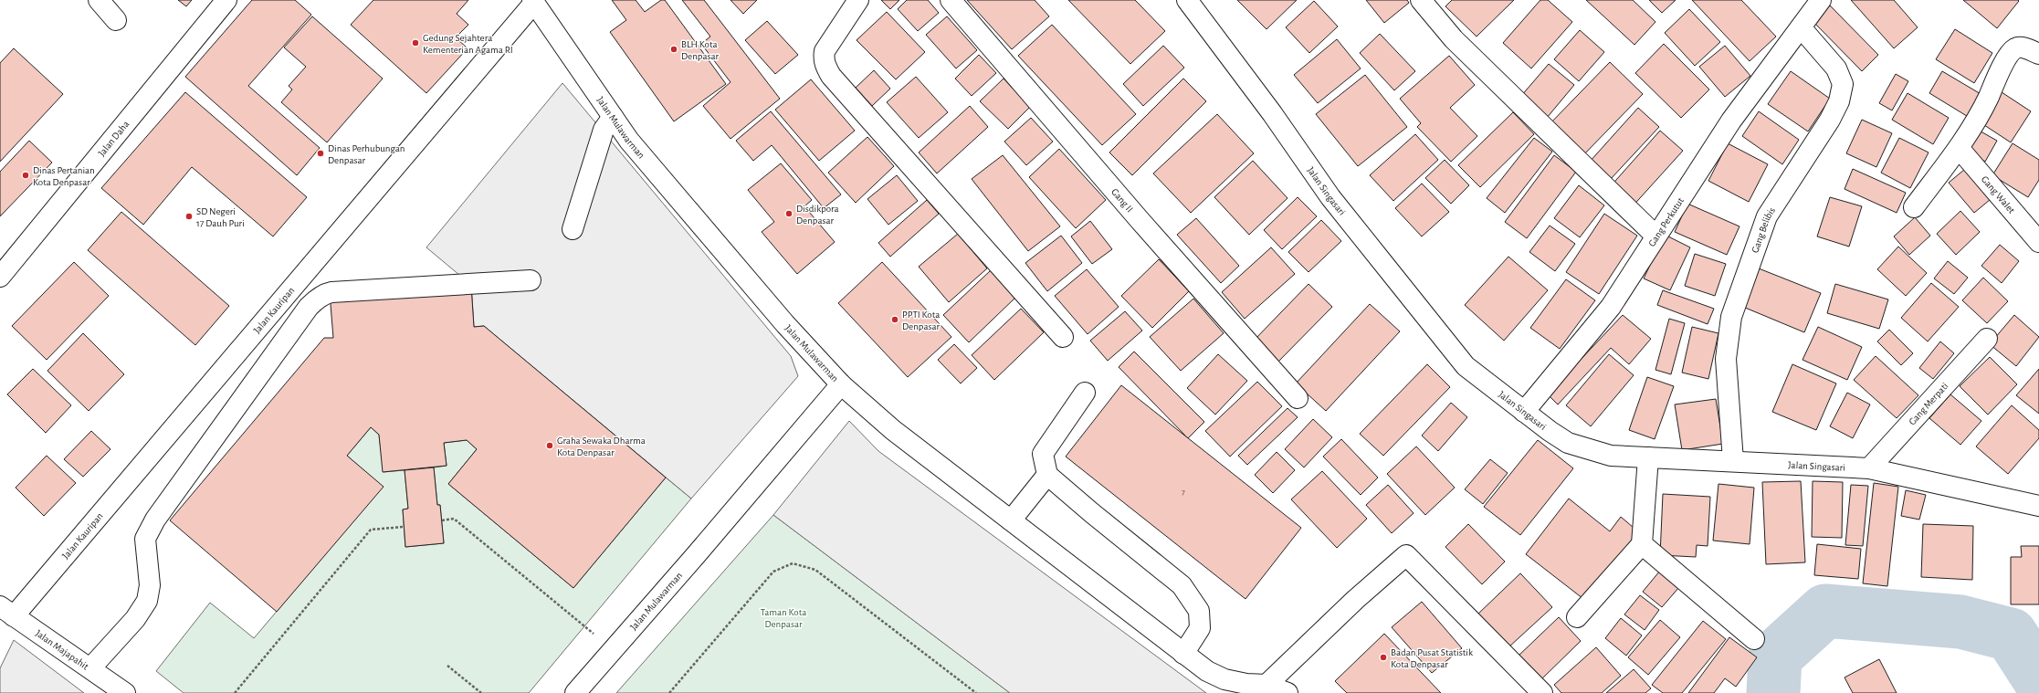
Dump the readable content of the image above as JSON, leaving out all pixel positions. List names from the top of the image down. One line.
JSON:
{"streets":{"street":["Jalan Mulawarman","Jalan Daha","Jalan Singasari","Gang Walet","Gang II","Gang Perkutut","Gang Belibis","Jalan Kauripan","Gang Merpati","Jalan Majapahit"]},"crossings":[["Jalan Mulawarman","Jalan Kauripan"],["Jalan Singasari","Gang Perkutut"],["Jalan Singasari","Gang Belibis"],["Jalan Singasari","Gang Merpati"],["Gang Perkutut","Gang Belibis"],["Jalan Kauripan","Jalan Majapahit"]],"parks":["Taman Kota Denpasar"],"places":["Gedung Sejahtera Kementerian Agama RI","BLH Kota Denpasar","Dinas Perhubungan Denpasar","Dinas Pertanian Kota Denpasar","Disdikpora Denpasar","SD Negeri 17 Dauh Puri","PPTI Kota Denpasar","Graha Sewaka Dharma Kota Denpasar","Badan Pusat Statistik Kota Denpasar"],"house_numbers":["7"]}
